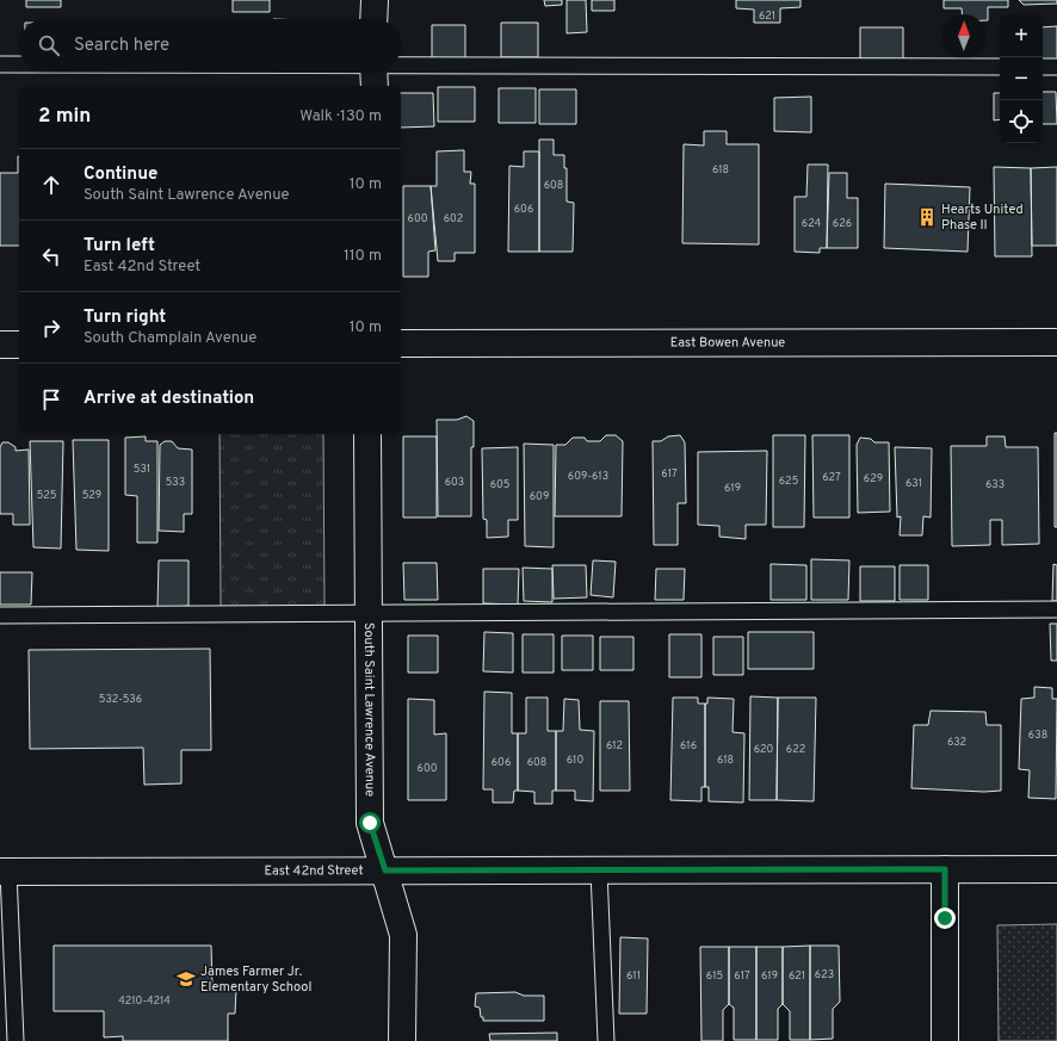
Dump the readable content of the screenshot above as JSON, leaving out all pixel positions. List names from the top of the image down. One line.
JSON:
{"streets":{"street":["East Bowen Avenue","South Saint Lawrence Avenue","East 42nd Street"]},"crossings":[["South Saint Lawrence Avenue","East 42nd Street"]],"places":{"building":["Hearts United Phase II"],"school or university":["James Farmer Jr. Elementary School"]},"house_numbers":["621","618","608","606","600","602","624","626","531","617","609-613","627","629","625","533","603","631","605","633","619","525","529","609","532-536","638","632","612","616","620","622","610","618","606","608","600","623","611","615","617","619","621","4210-4214"],"north":"top","page":{"map_buttons":["+","−"],"search":"Search here","heading":["2 min","Walk · 130 m"],"list":[["Continue","South Saint Lawrence Avenue","10 m"],["Turn left","East 42nd Street","110 m"],["Turn right","South Champlain Avenue","10 m"],"Arrive at destination"]}}
